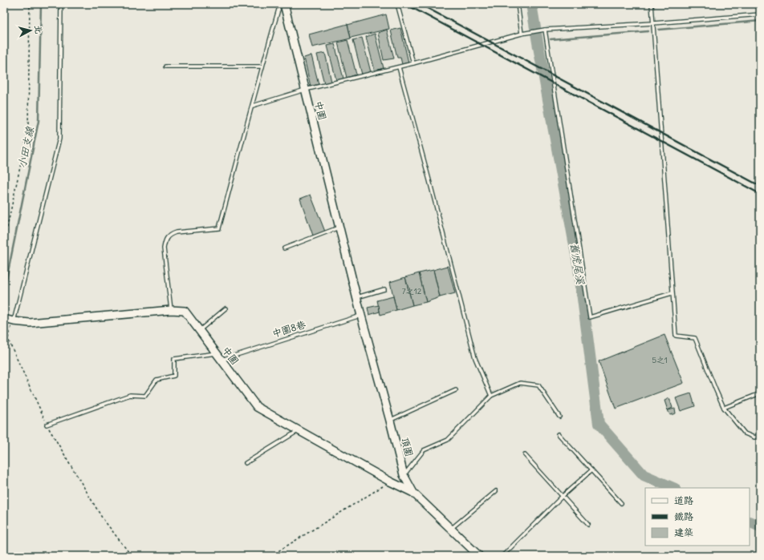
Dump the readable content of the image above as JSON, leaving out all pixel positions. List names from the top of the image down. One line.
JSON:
{"streets":{"street":["中圍","頂圍"],"lane":["中圍8巷"]},"crossings":[["中圍","中圍8巷"],["中圍","頂圍"],["中圍8巷","頂圍"]],"water":["小田支線","舊虎尾溪"],"house_numbers":["7之12","5之1"],"legend":["道路","鐵路","建築"],"north":"right"}
